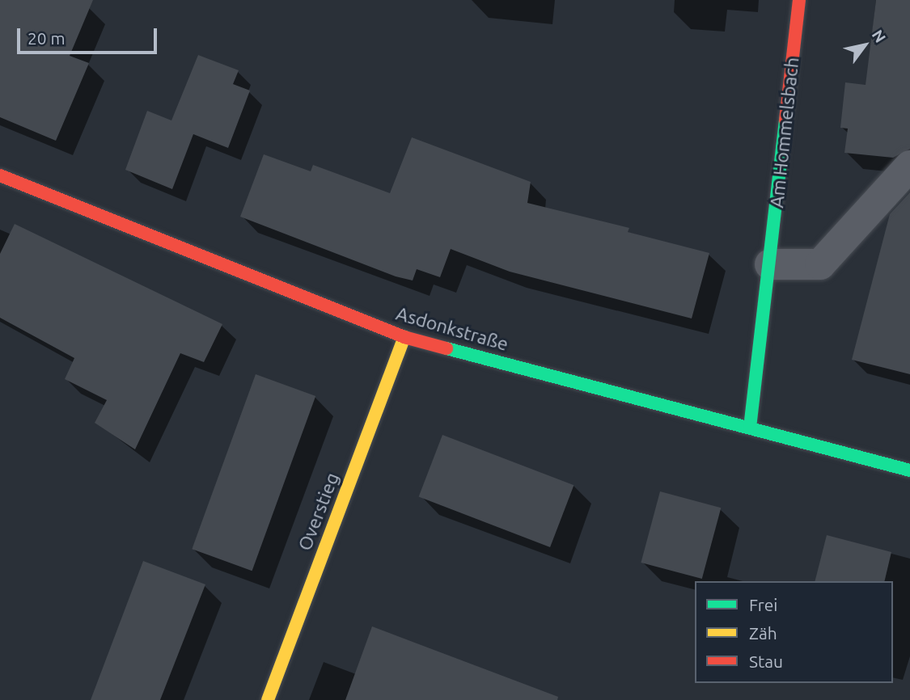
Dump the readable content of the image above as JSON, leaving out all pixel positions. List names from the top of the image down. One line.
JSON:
{"streets":{"street":["Am Hommelsbach","Asdonkstraße","Overstieg"]},"crossings":[["Am Hommelsbach","Asdonkstraße"],["Asdonkstraße","Overstieg"]],"legend":["Frei","Zäh","Stau"],"scale_bar":"20 m","north":"top right"}
